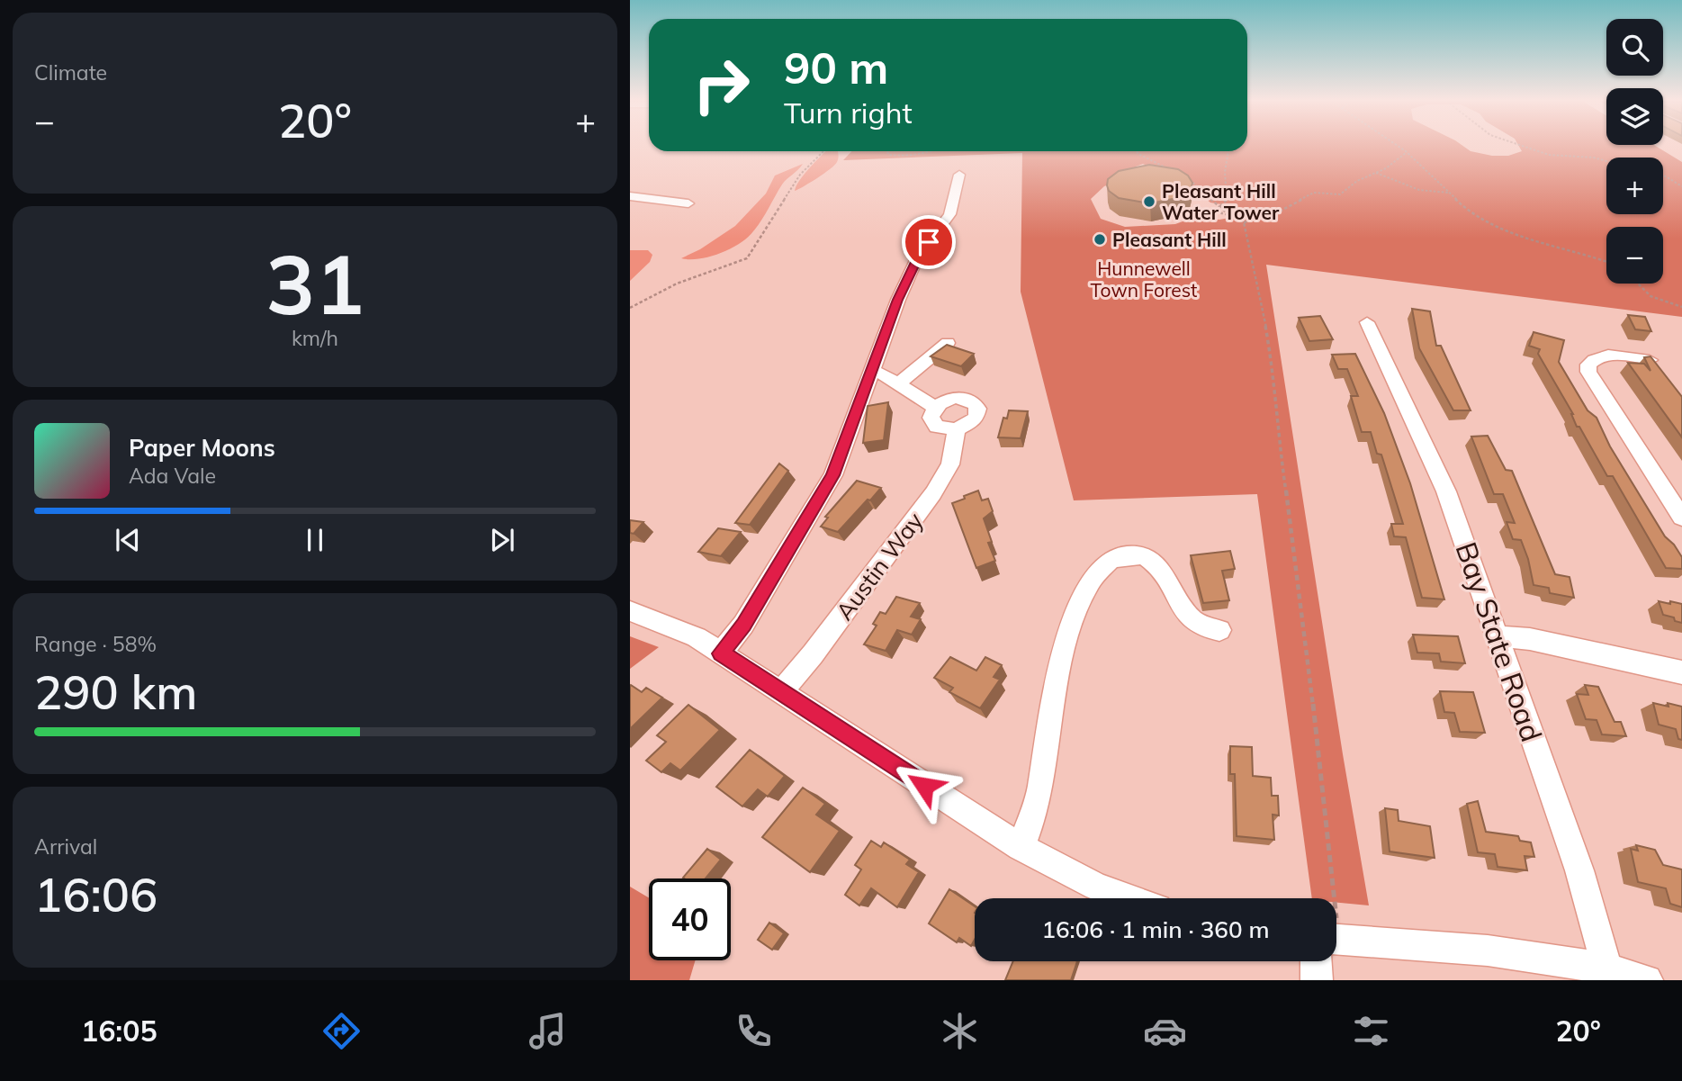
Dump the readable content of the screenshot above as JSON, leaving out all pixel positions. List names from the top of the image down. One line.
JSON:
{"streets":{"street":["Austin Way","Bay State Road"]},"parks":["Hunnewell Town Forest"],"places":["Pleasant Hill Water Tower","Pleasant Hill"],"page":{"tile":["Climate",["31","km/h"],["Range · 58%","290 km"],["Arrival","16:06"]],"map_buttons":["+","−"],"turn":["90 m","Turn right"],"heat":["−","20°","+"],"song":["Paper Moons","Ada Vale"],"limit":"40","trip":"16:06 · 1 min · 360 m","tabs":["16:05","20°"]}}
